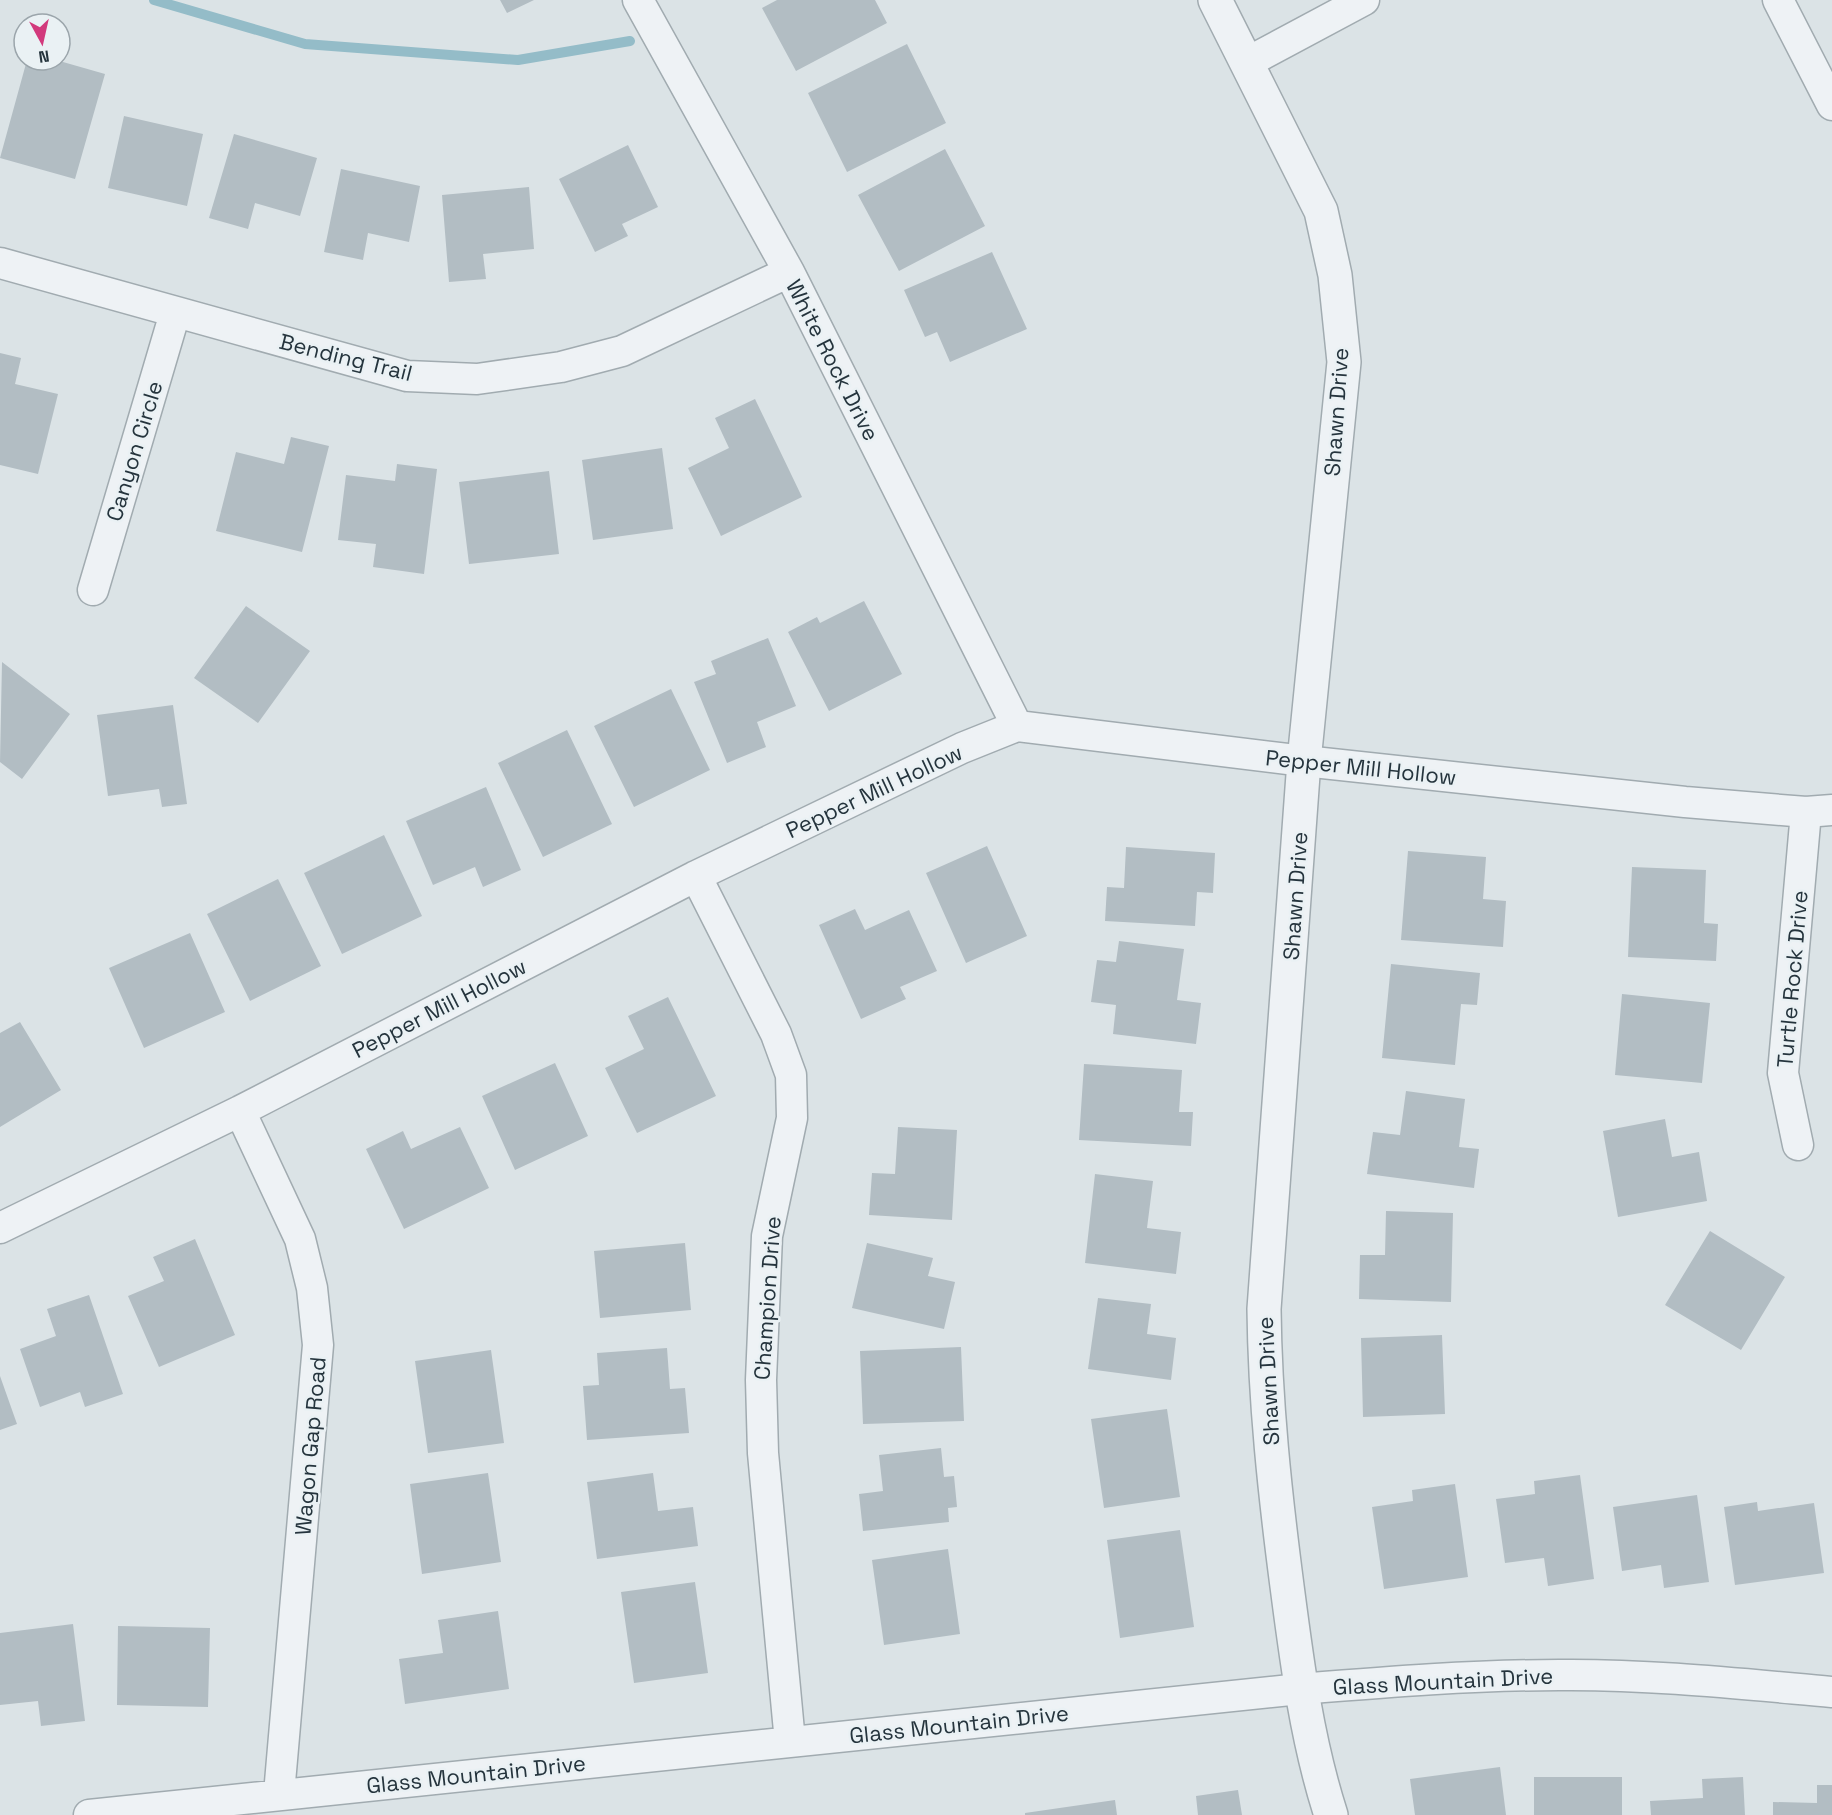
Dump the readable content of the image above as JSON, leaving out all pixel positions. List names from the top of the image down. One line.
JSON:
{"streets":{"street":["Bending Trail","White Rock Drive","Shawn Drive","Canyon Circle","Pepper Mill Hollow","Turtle Rock Drive","Champion Drive","Wagon Gap Road","Glass Mountain Drive"]},"crossings":[["Bending Trail","White Rock Drive"],["Bending Trail","Canyon Circle"],["White Rock Drive","Pepper Mill Hollow"],["Shawn Drive","Pepper Mill Hollow"],["Shawn Drive","Glass Mountain Drive"],["Pepper Mill Hollow","Turtle Rock Drive"],["Pepper Mill Hollow","Champion Drive"],["Pepper Mill Hollow","Wagon Gap Road"],["Champion Drive","Glass Mountain Drive"],["Wagon Gap Road","Glass Mountain Drive"]],"north":"bottom"}
